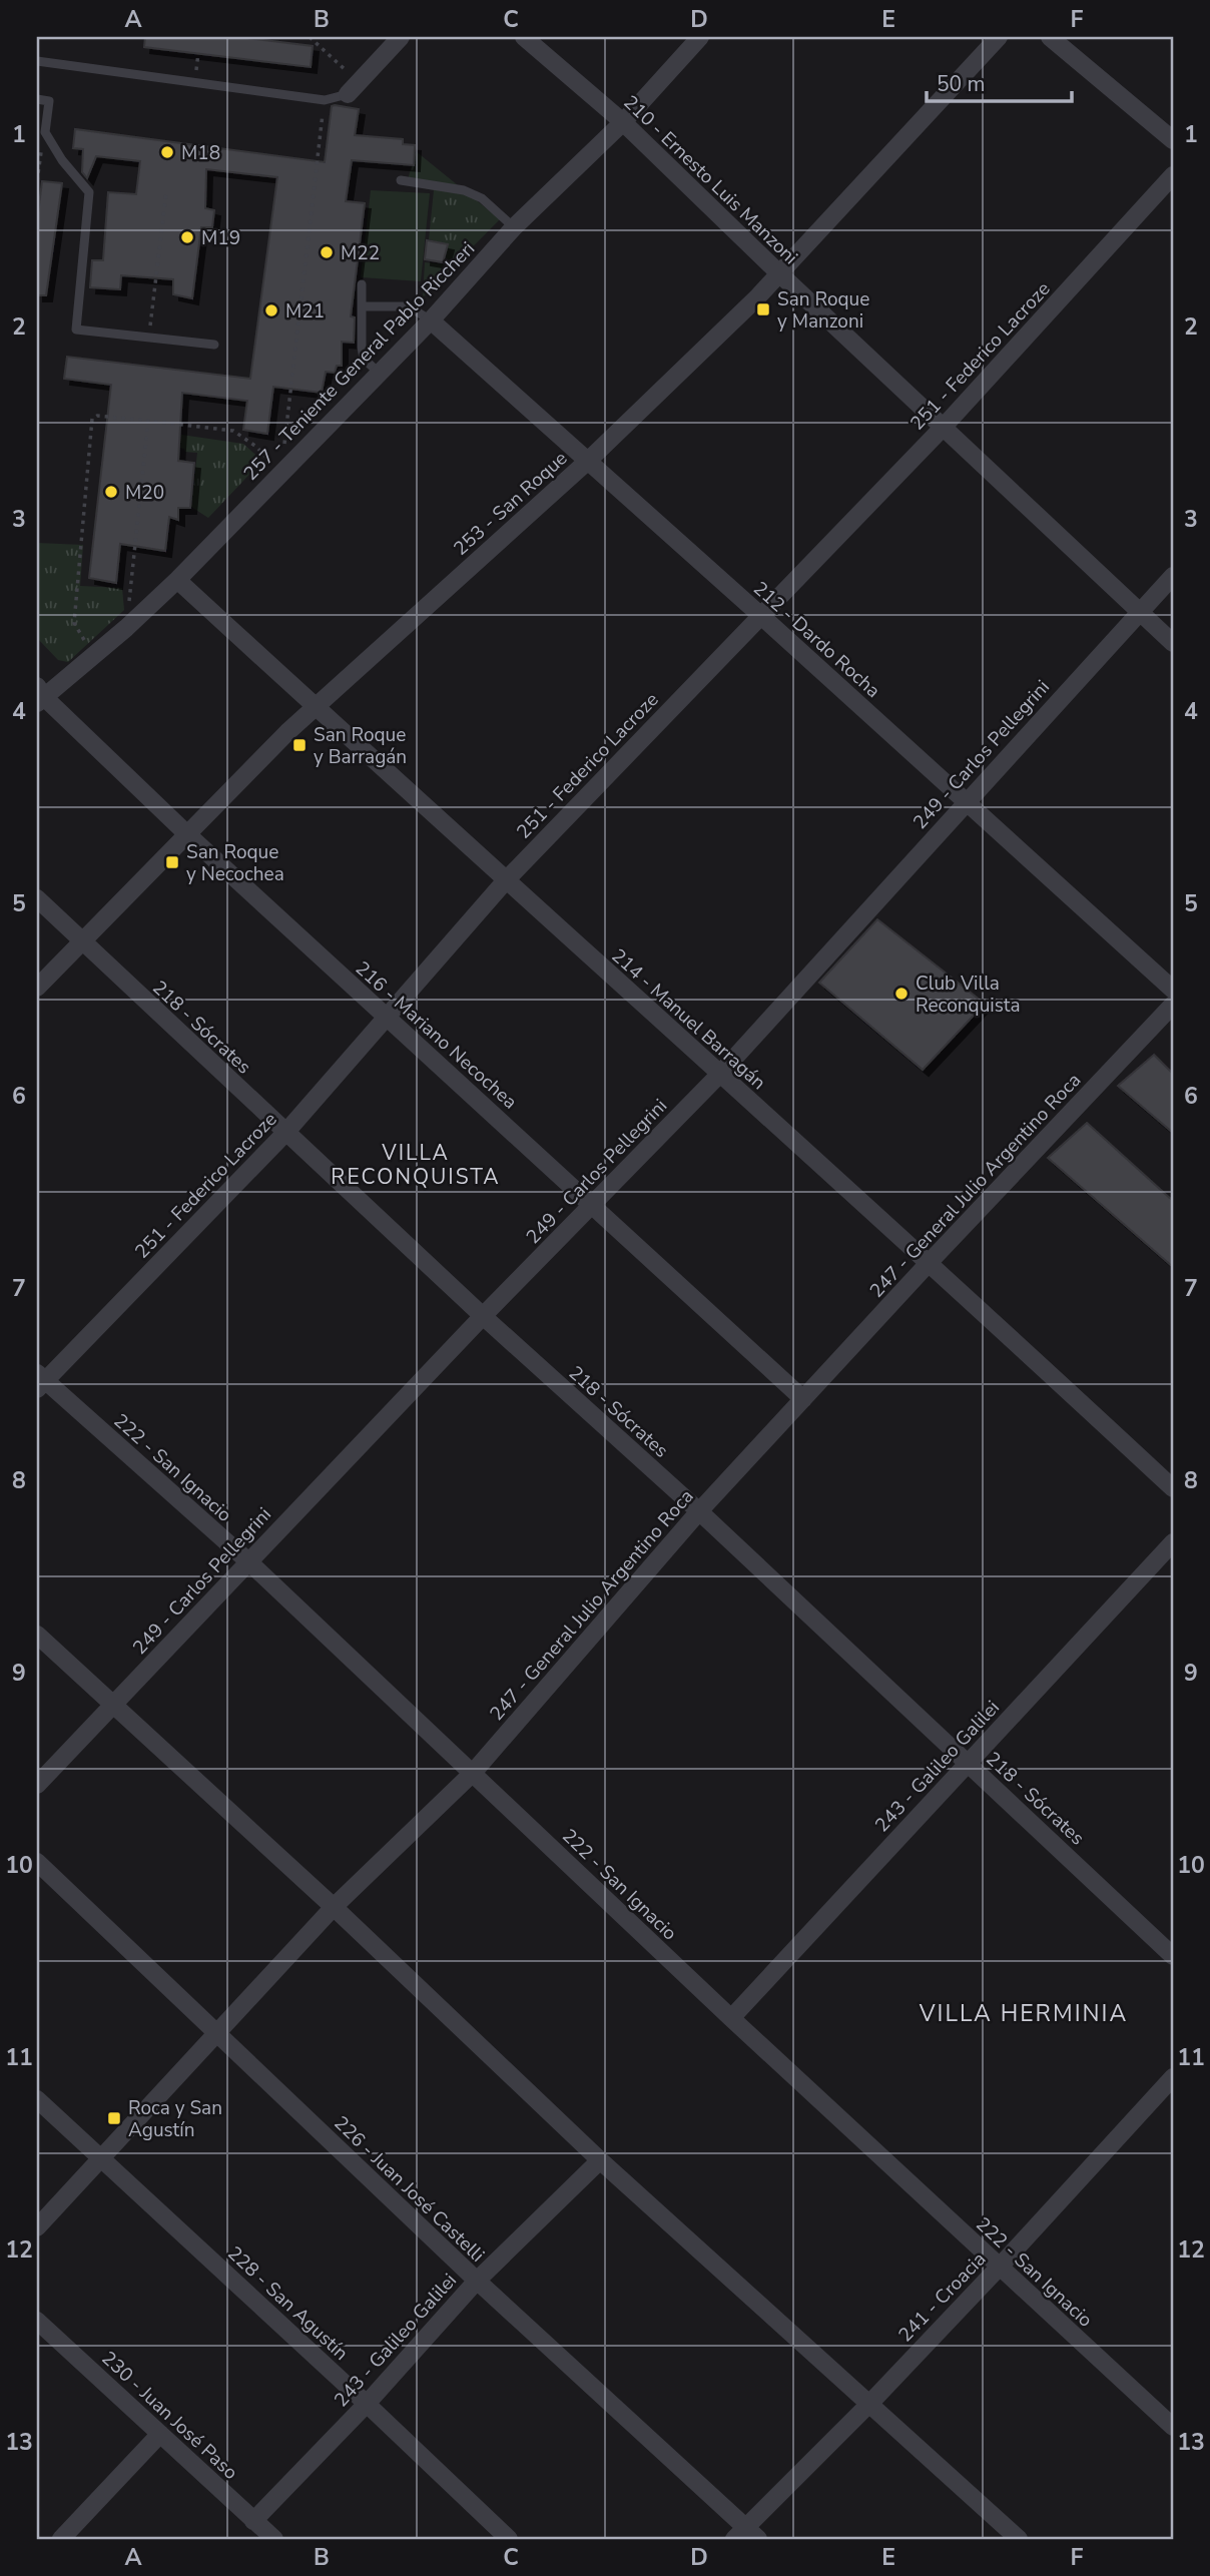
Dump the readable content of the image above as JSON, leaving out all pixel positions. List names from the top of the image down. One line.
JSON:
{"streets":{"street":["210 - Ernesto Luis Manzoni","251 - Federico Lacroze","257 - Teniente General Pablo Riccheri","253 - San Roque","212 - Dardo Rocha","249 - Carlos Pellegrini","214 - Manuel Barragán","218 - Sócrates","216 - Mariano Necochea","247 - General Julio Argentino Roca","222 - San Ignacio","243 - Galileo Galilei","226 - Juan José Castelli","241 - Croacia","228 - San Agustín","230 - Juan José Paso"]},"crossings":[["210 - Ernesto Luis Manzoni","251 - Federico Lacroze"],["210 - Ernesto Luis Manzoni","257 - Teniente General Pablo Riccheri"],["210 - Ernesto Luis Manzoni","253 - San Roque"],["210 - Ernesto Luis Manzoni","249 - Carlos Pellegrini"],["251 - Federico Lacroze","212 - Dardo Rocha"],["251 - Federico Lacroze","214 - Manuel Barragán"],["251 - Federico Lacroze","218 - Sócrates"],["251 - Federico Lacroze","216 - Mariano Necochea"],["251 - Federico Lacroze","222 - San Ignacio"],["257 - Teniente General Pablo Riccheri","212 - Dardo Rocha"],["257 - Teniente General Pablo Riccheri","214 - Manuel Barragán"],["257 - Teniente General Pablo Riccheri","216 - Mariano Necochea"],["253 - San Roque","212 - Dardo Rocha"],["253 - San Roque","214 - Manuel Barragán"],["253 - San Roque","218 - Sócrates"],["253 - San Roque","216 - Mariano Necochea"],["212 - Dardo Rocha","249 - Carlos Pellegrini"],["249 - Carlos Pellegrini","214 - Manuel Barragán"],["249 - Carlos Pellegrini","218 - Sócrates"],["249 - Carlos Pellegrini","216 - Mariano Necochea"],["249 - Carlos Pellegrini","222 - San Ignacio"],["214 - Manuel Barragán","247 - General Julio Argentino Roca"],["218 - Sócrates","247 - General Julio Argentino Roca"],["218 - Sócrates","243 - Galileo Galilei"],["216 - Mariano Necochea","247 - General Julio Argentino Roca"],["247 - General Julio Argentino Roca","222 - San Ignacio"],["247 - General Julio Argentino Roca","226 - Juan José Castelli"],["247 - General Julio Argentino Roca","228 - San Agustín"],["222 - San Ignacio","243 - Galileo Galilei"],["222 - San Ignacio","241 - Croacia"],["243 - Galileo Galilei","226 - Juan José Castelli"],["243 - Galileo Galilei","228 - San Agustín"],["243 - Galileo Galilei","230 - Juan José Paso"],["226 - Juan José Castelli","241 - Croacia"]],"districts":["VILLA RECONQUISTA","VILLA HERMINIA"],"places":{"other":["M18","M19","M22","M21","M20","Club Villa Reconquista"],"transit":["San Roque y Manzoni","San Roque y Barragán","San Roque y Necochea","Roca y San Agustín"]},"scale_bar":"50 m","grid":{"columns":["A","B","C","D","E","F"],"rows":["1","2","3","4","5","6","7","8","9","10","11","12","13"]}}
